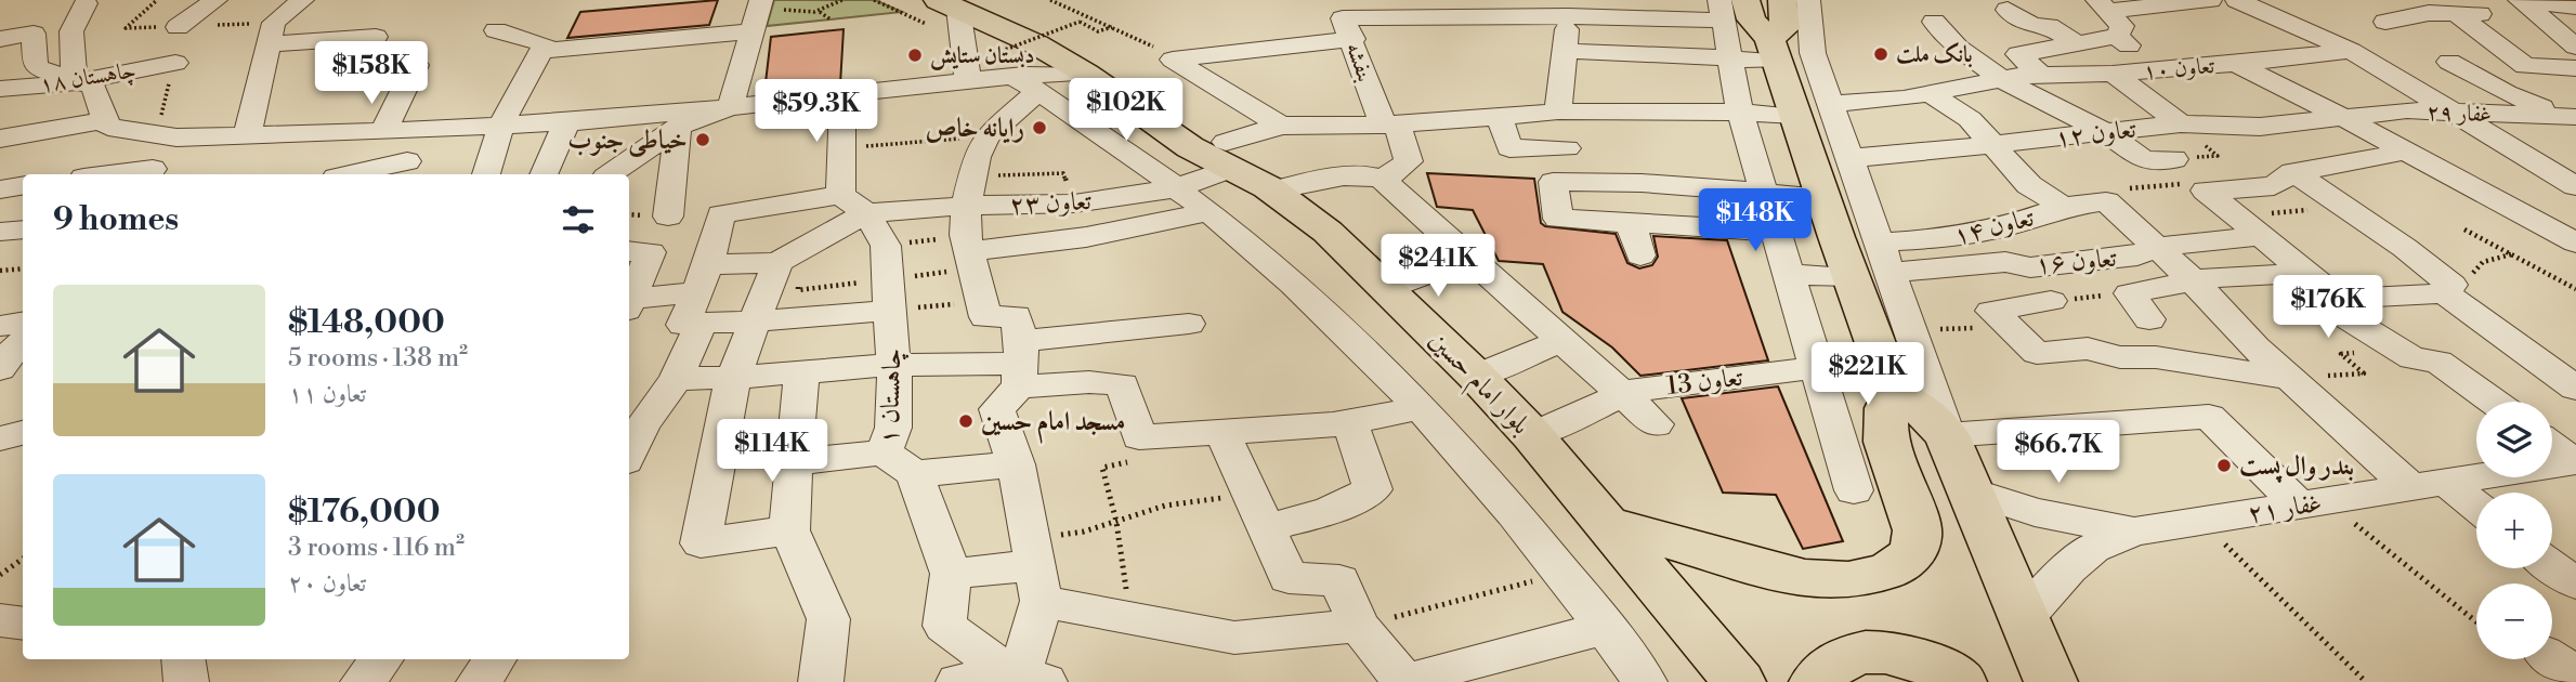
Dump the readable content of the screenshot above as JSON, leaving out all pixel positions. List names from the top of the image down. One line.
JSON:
{"streets":{"main road":["بلوار امام حسین"],"street":["بنفشه","تعاون ۱۰","چاهستان ۱۸","غفار ۲۹","تعاون ۱۲","تعاون ۲۳","تعاون ۱۴","تعاون ۱۶","تعاون 13","چاهستان ۱","غفار ۲۱"]},"crossings":[["بنفشه","تعاون ۲۳"],["تعاون ۱۰","غفار ۲۹"],["تعاون ۱۰","تعاون ۱۲"],["تعاون ۱۰","تعاون ۲۳"],["غفار ۲۹","تعاون ۱۲"],["تعاون ۲۳","بلوار امام حسین"],["تعاون ۲۳","چاهستان ۱"],["تعاون 13","بلوار امام حسین"]],"places":["بانک ملت","دبستان ستایش","رایانه خاص","خیاطی جنوب","مسجد امام حسین","بندر وال پست"],"page":{"price":["$158K","$102K","$59.3K","$148K","$241K","$176K","$221K","$114K","$66.7K"],"heading":"9 homes","list":[{"name":"$148,000","note":"5 rooms · 138 m² · تعاون ۱۱"},{"name":"$176,000","note":"3 rooms · 116 m² · تعاون ۲۰"}],"map_buttons":["+","−"]}}
